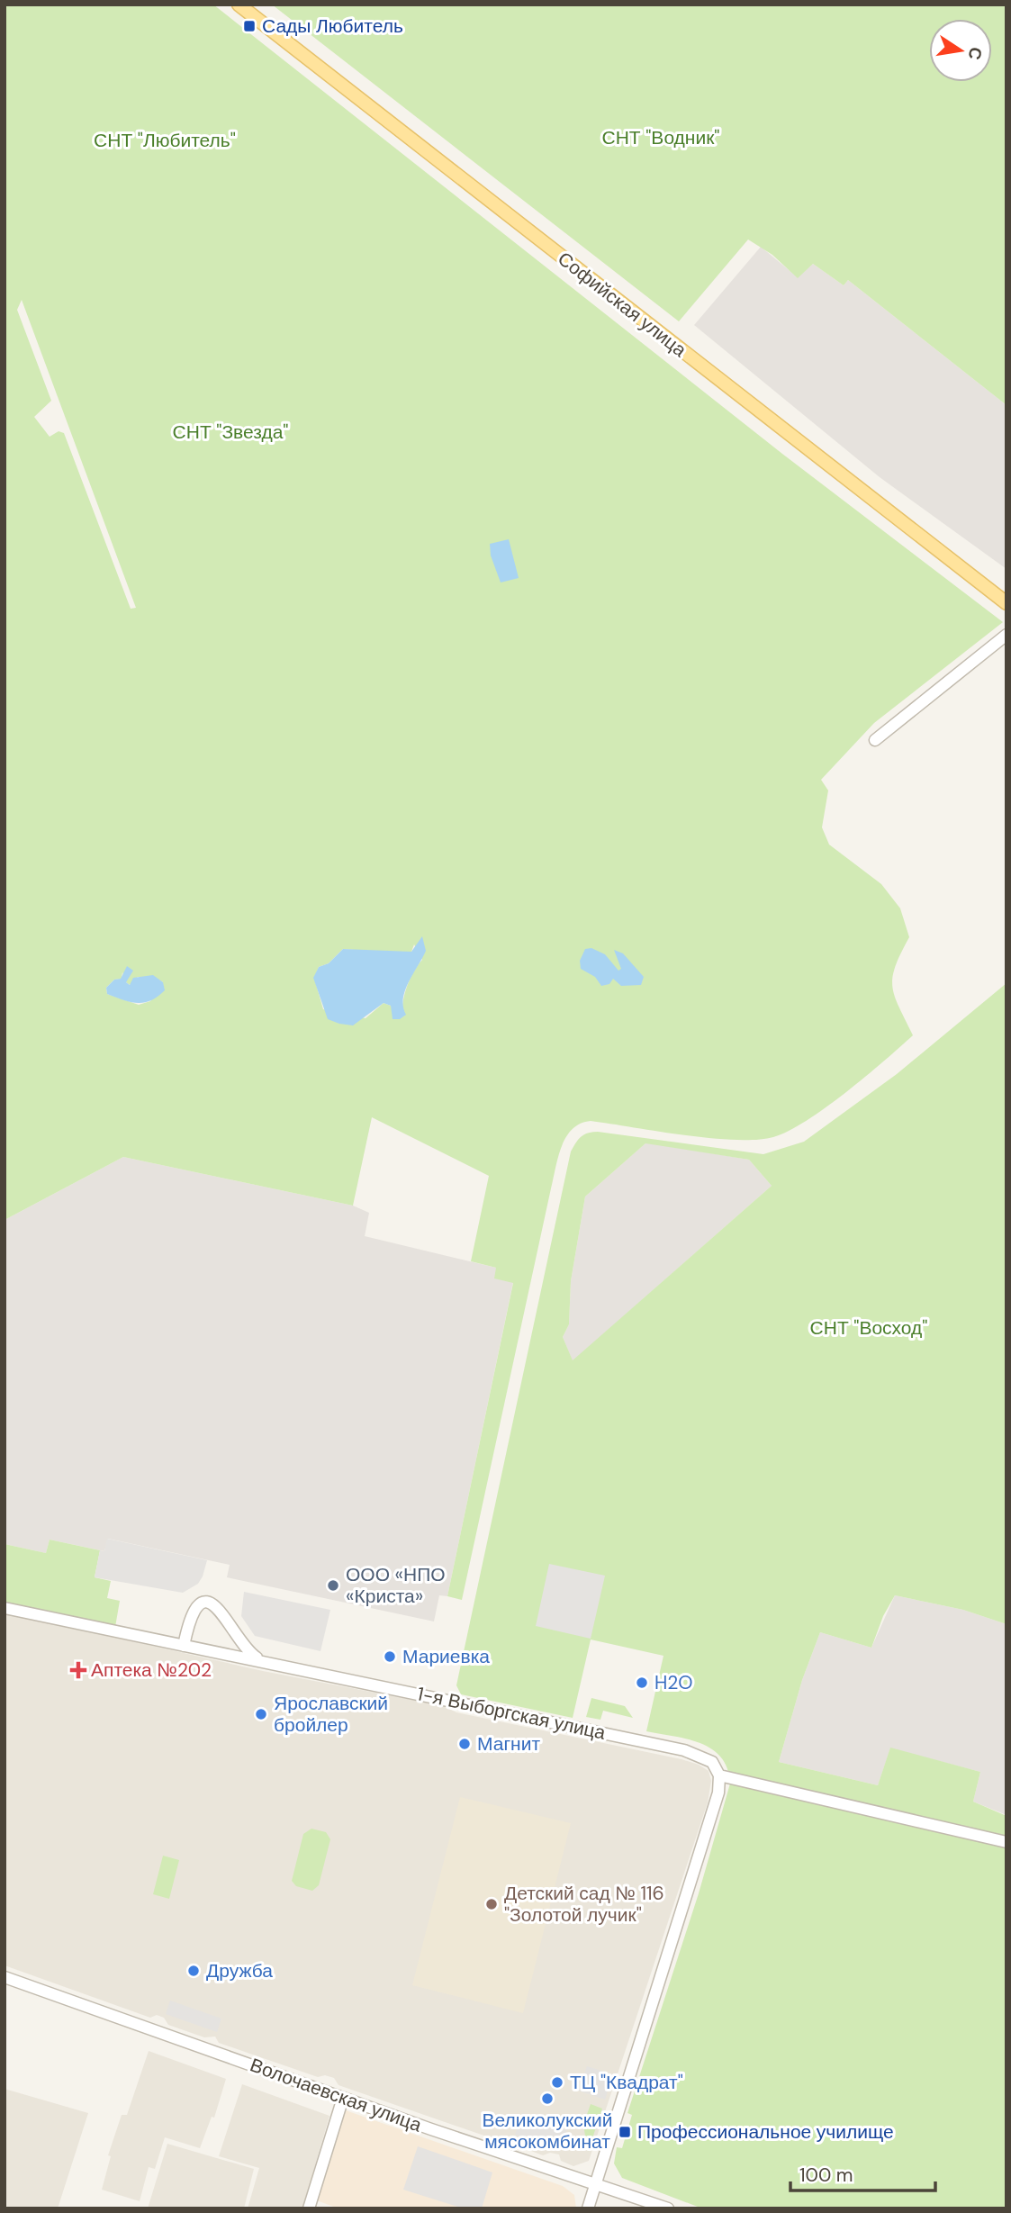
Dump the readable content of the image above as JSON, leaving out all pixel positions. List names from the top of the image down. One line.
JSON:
{"streets":{"main road":["Софийская улица"],"street":["1-я Выборгская улица","Волочаевская улица"]},"parks":["СНТ \"Водник\"","СНТ \"Любитель\"","СНТ \"Звезда\"","СНТ \"Восход\""],"places":{"transit":["Сады Любитель","Профессиональное училище"],"other":["ООО «НПО «Криста»","Мариевка","H2O","Ярославский бройлер","Магнит","Детский сад № 116 \"Золотой лучик\"","Дружба","ТЦ \"Квадрат\"","Великолукский мясокомбинат"],"health":["Аптека №202"]},"scale_bar":"100 m","north":"right"}
